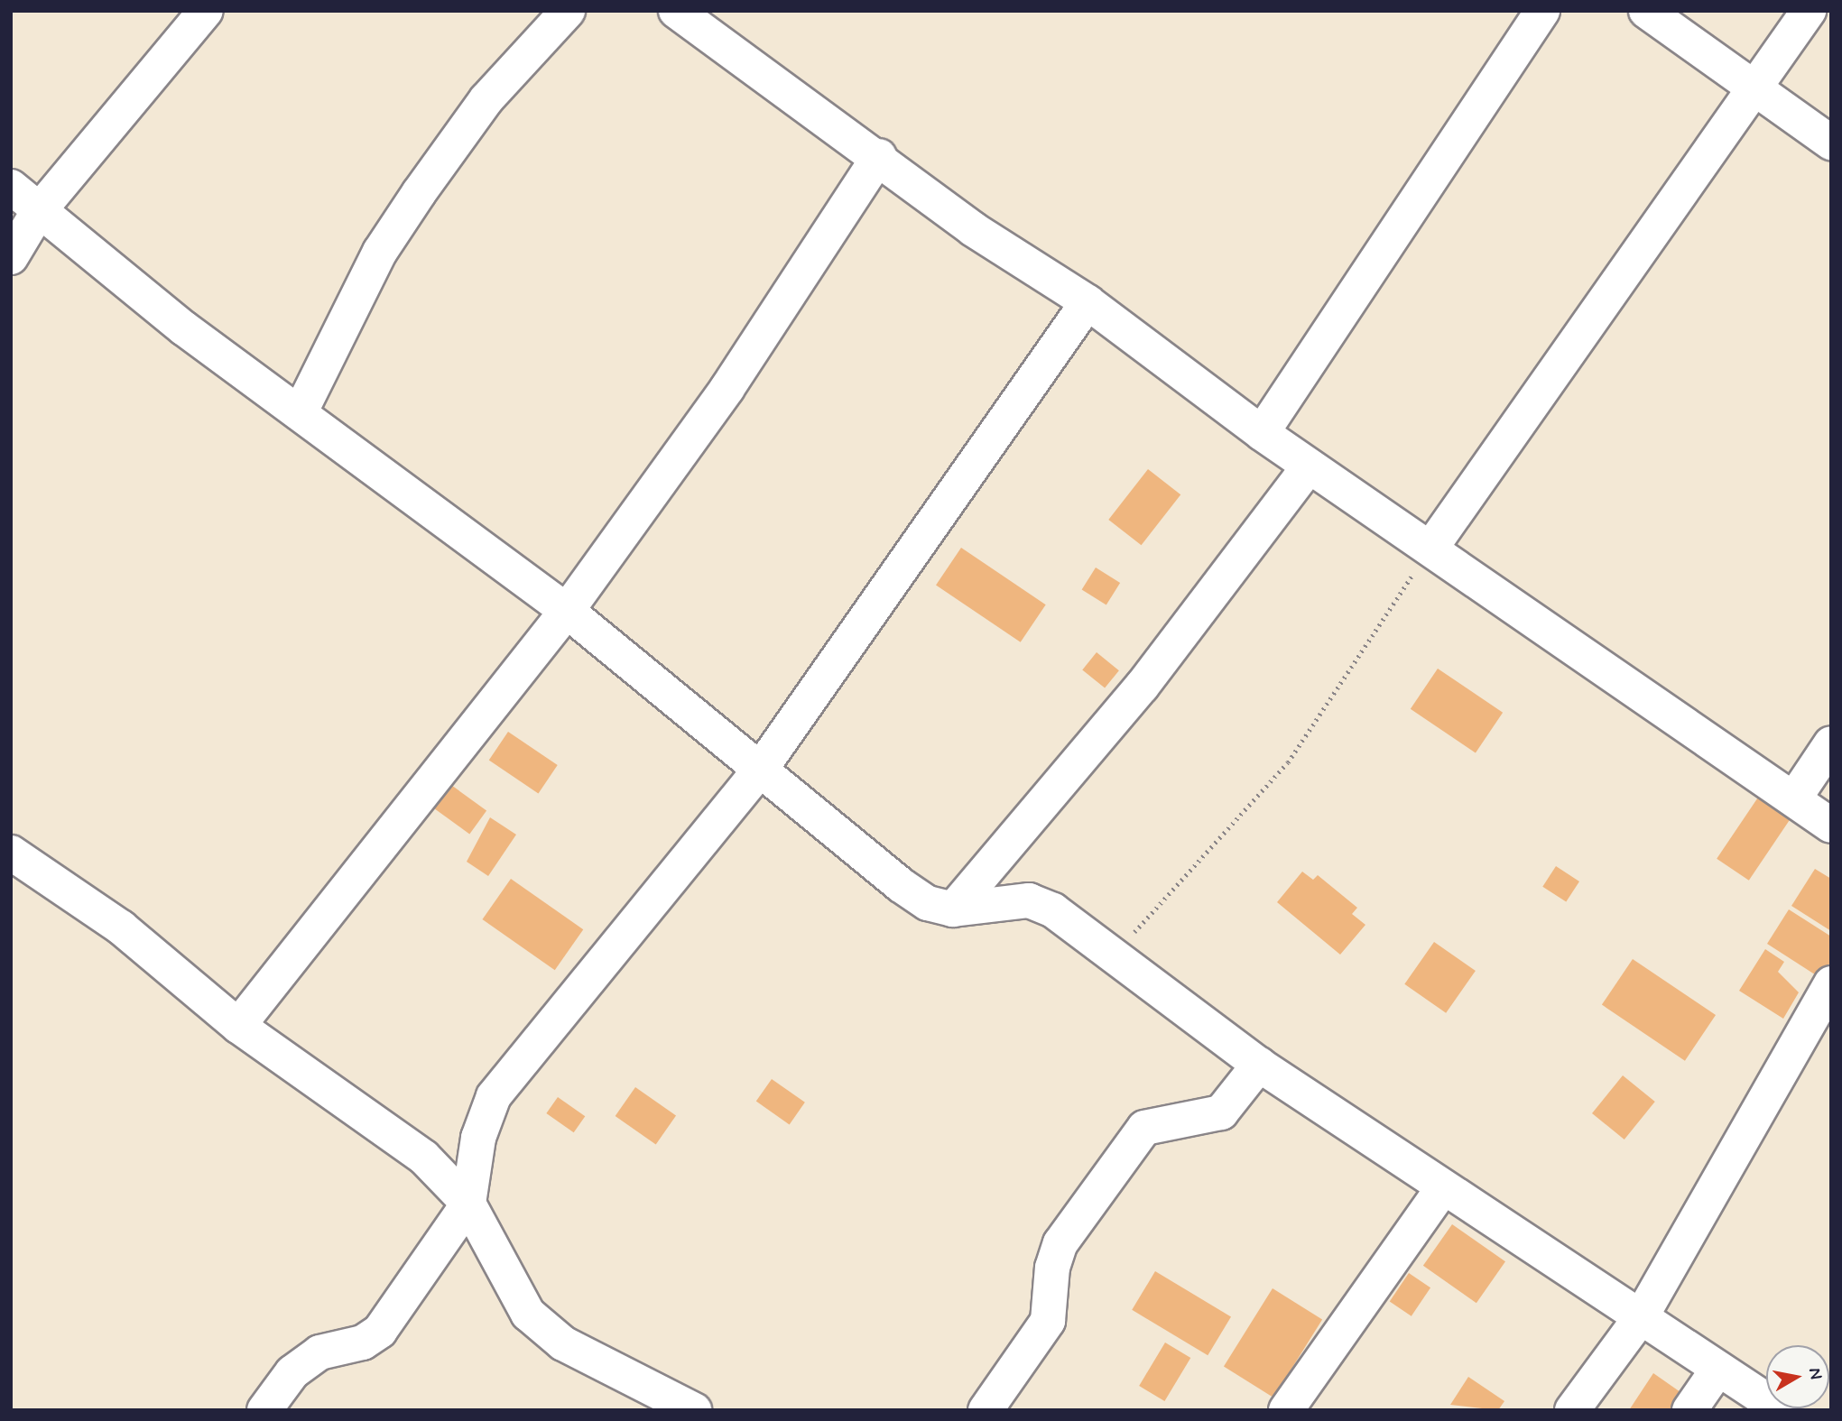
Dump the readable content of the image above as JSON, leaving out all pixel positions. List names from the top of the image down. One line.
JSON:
{"north":"right"}
